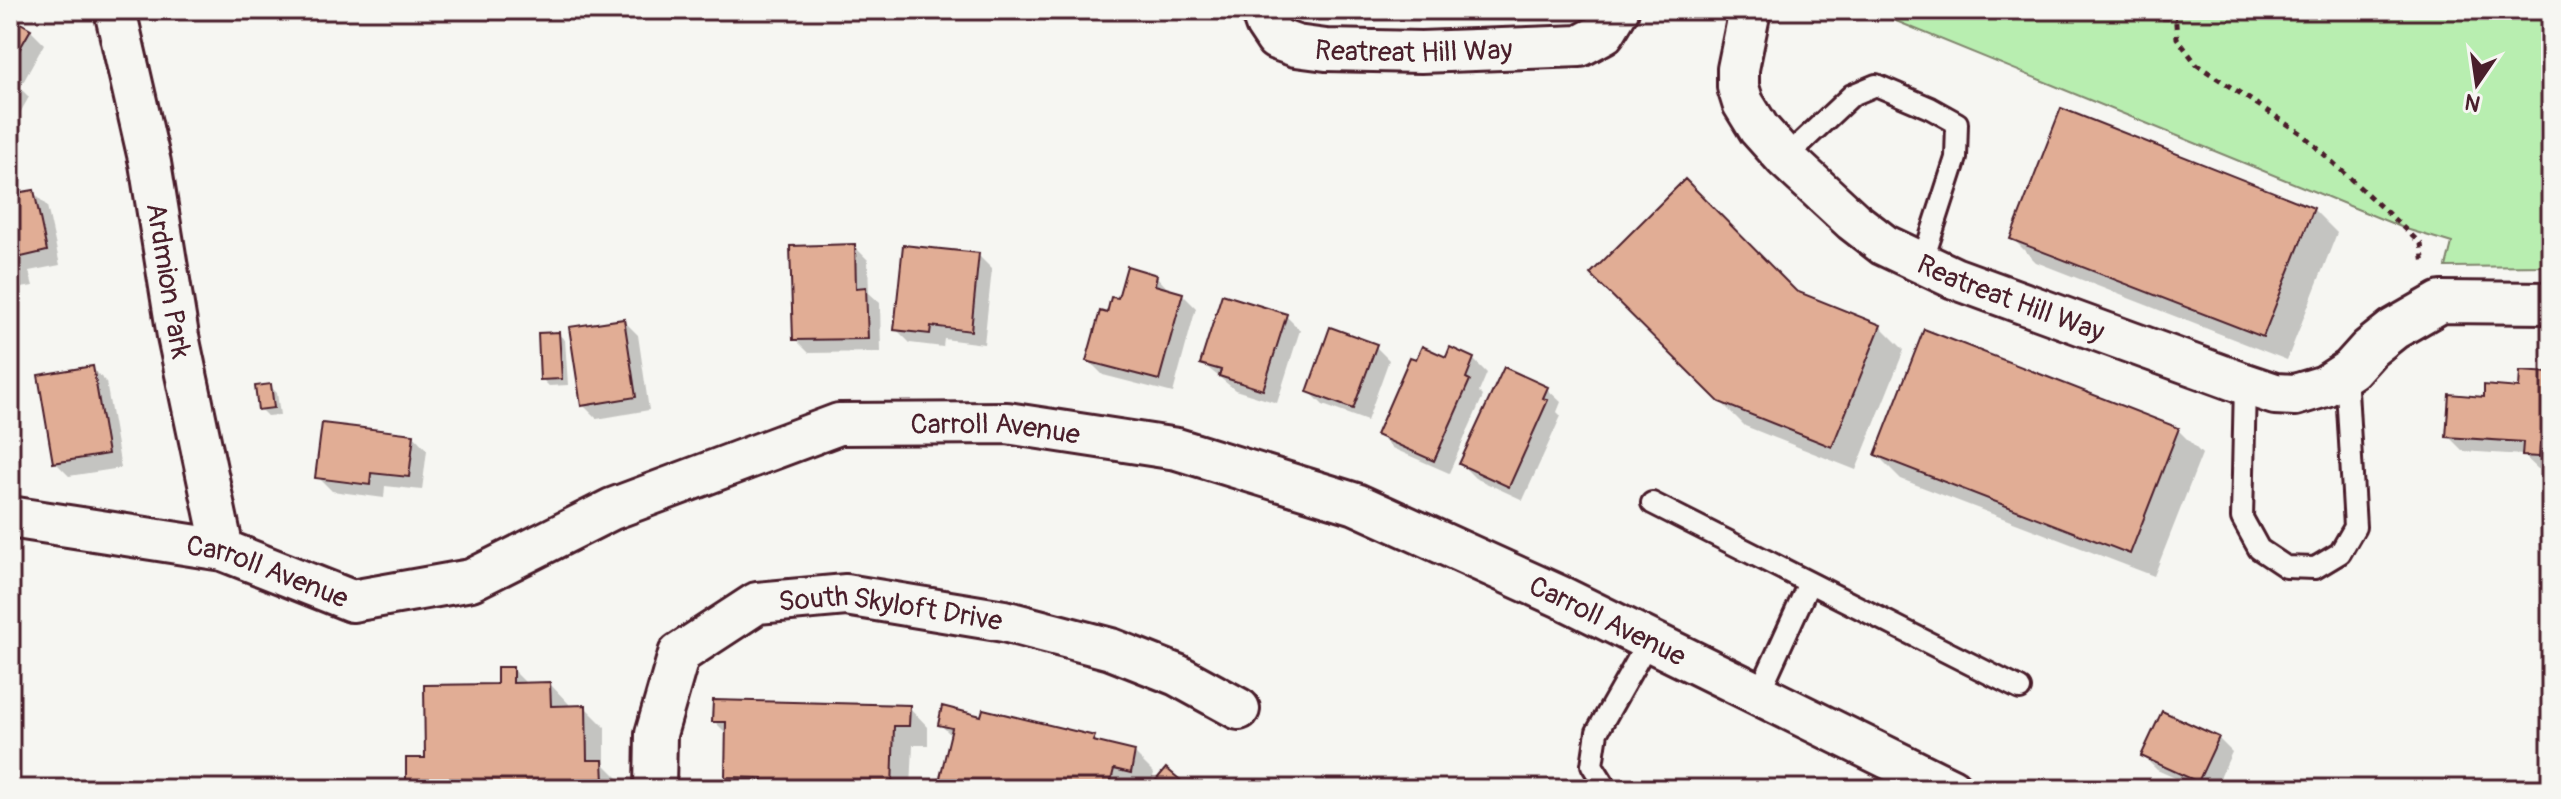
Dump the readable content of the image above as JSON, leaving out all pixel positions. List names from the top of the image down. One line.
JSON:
{"streets":{"street":["Reatreat Hill Way","Ardmion Park","Carroll Avenue","South Skyloft Drive"]},"crossings":[["Ardmion Park","Carroll Avenue"]],"north":"bottom"}
